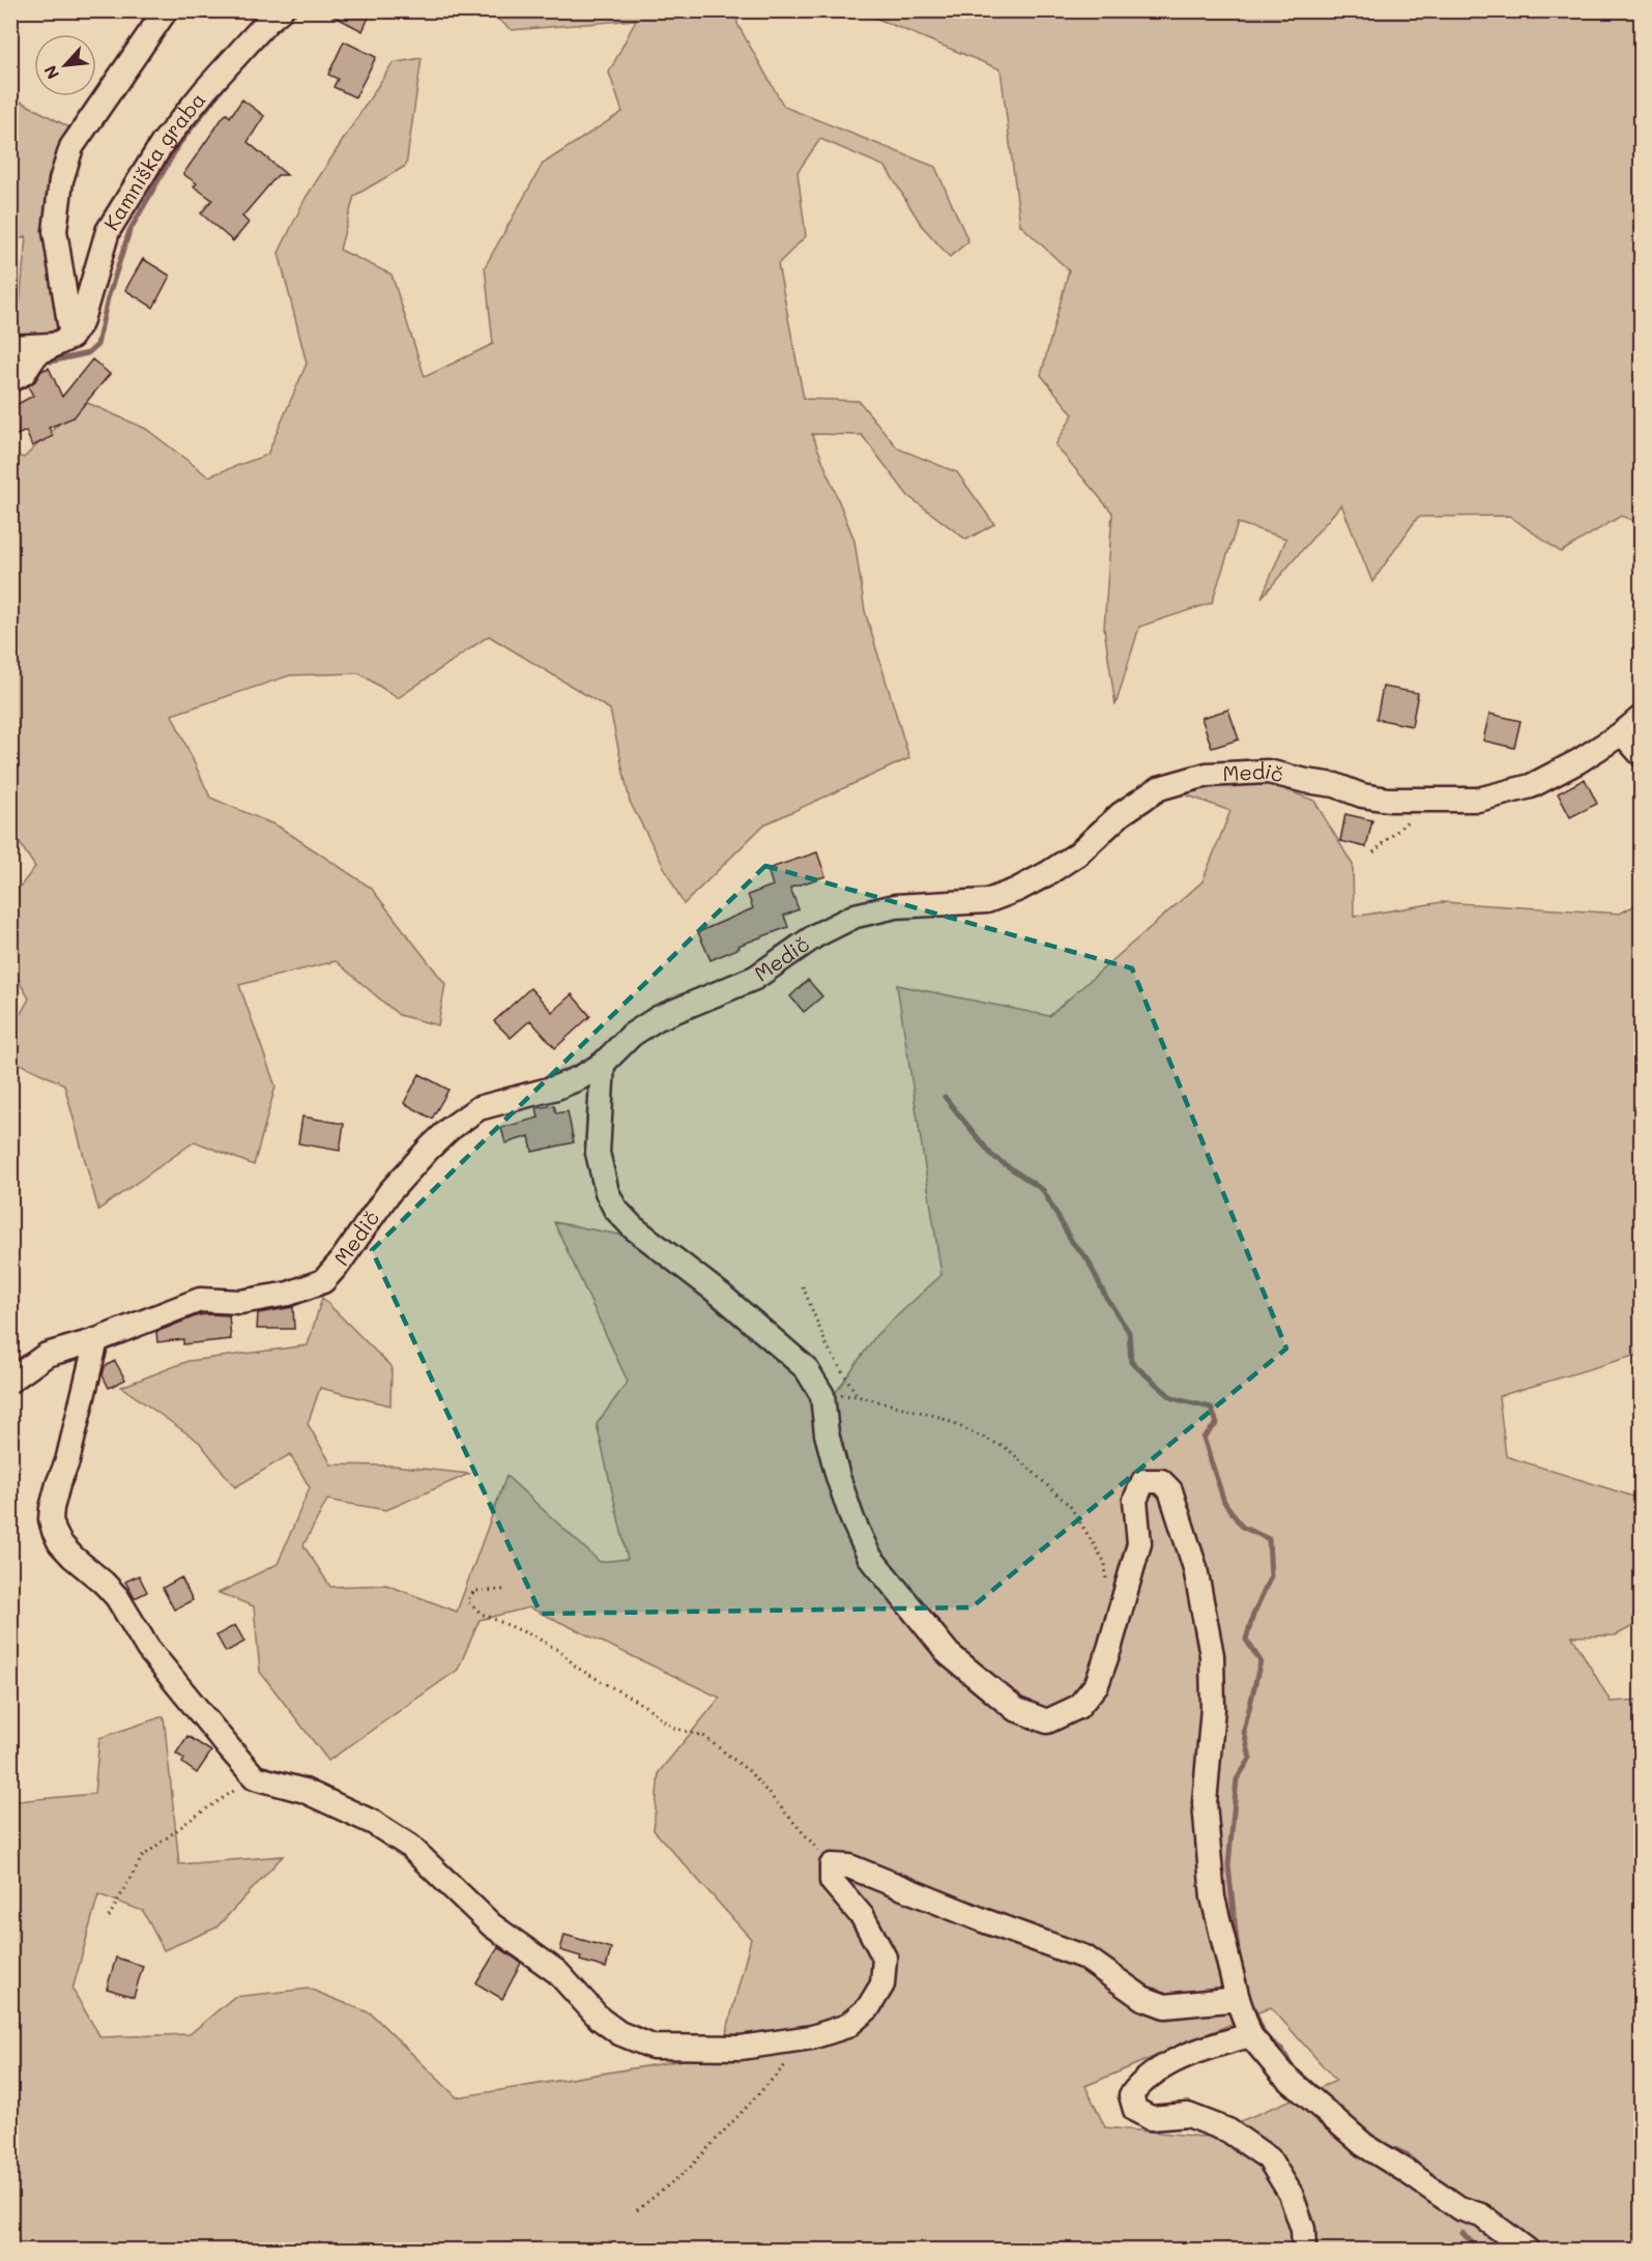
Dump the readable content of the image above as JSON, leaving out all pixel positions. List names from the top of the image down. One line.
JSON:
{"streets":{"street":["Kamniška graba","Medič"]},"north":"bottom left"}
